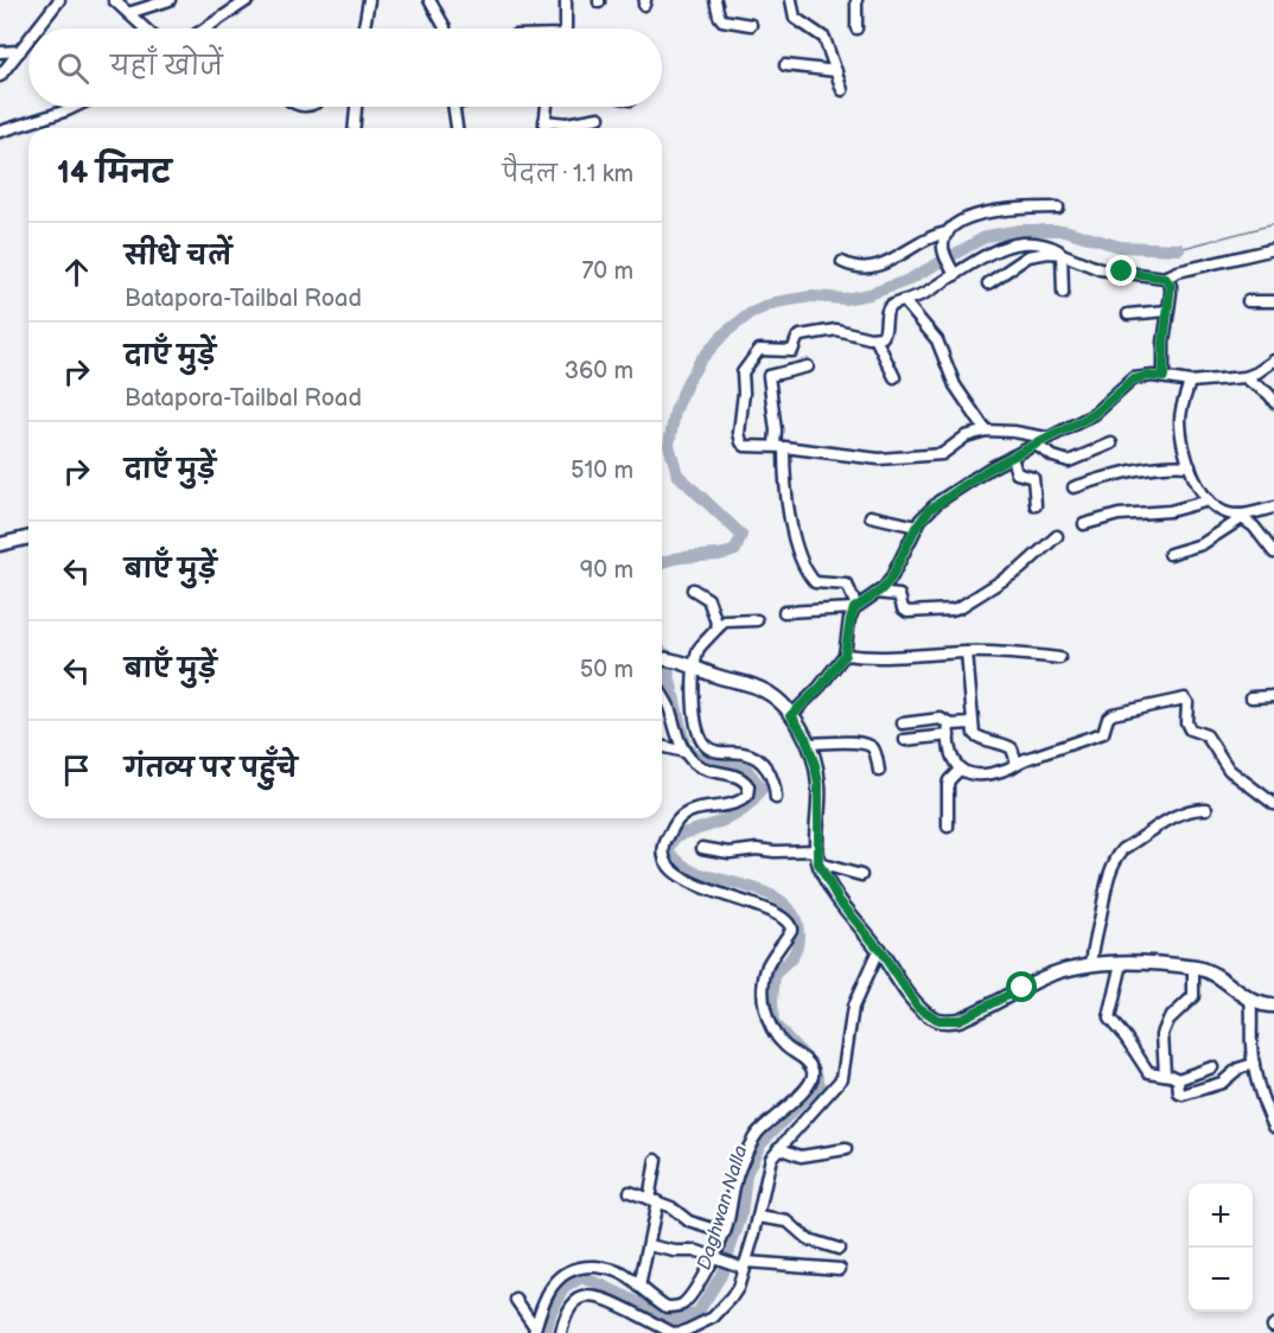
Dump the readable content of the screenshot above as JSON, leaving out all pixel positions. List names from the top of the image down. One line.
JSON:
{"water":["Daghwan Nalla"],"page":{"search":"यहाँ खोजें","heading":["14 मिनट","पैदल · 1.1 km"],"list":[["सीधे चलें","Batapora-Tailbal Road","70 m"],["दाएँ मुड़ें","Batapora-Tailbal Road","360 m"],["दाएँ मुड़ें","510 m"],["बाएँ मुड़ें","90 m"],["बाएँ मुड़ें","50 m"],"गंतव्य पर पहुँचे"],"map_buttons":["+","−"]}}
